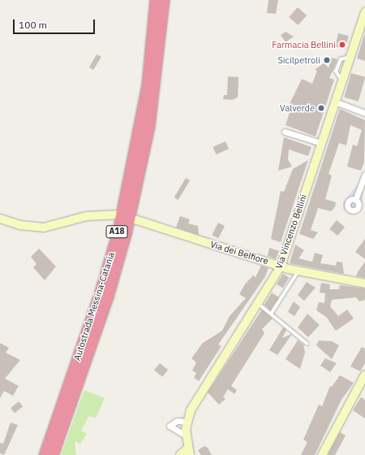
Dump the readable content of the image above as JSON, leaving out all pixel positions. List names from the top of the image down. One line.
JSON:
{"streets":{"highway":["A18","Autostrada Messina-Catania"],"street":["Via Vincenzo Bellini","Via dei Belfiore"]},"crossings":[["Via Vincenzo Bellini","Via dei Belfiore"]],"places":["Farmacia Bellini","Sicilpetroli","Valverde"],"scale_bar":"100 m"}
